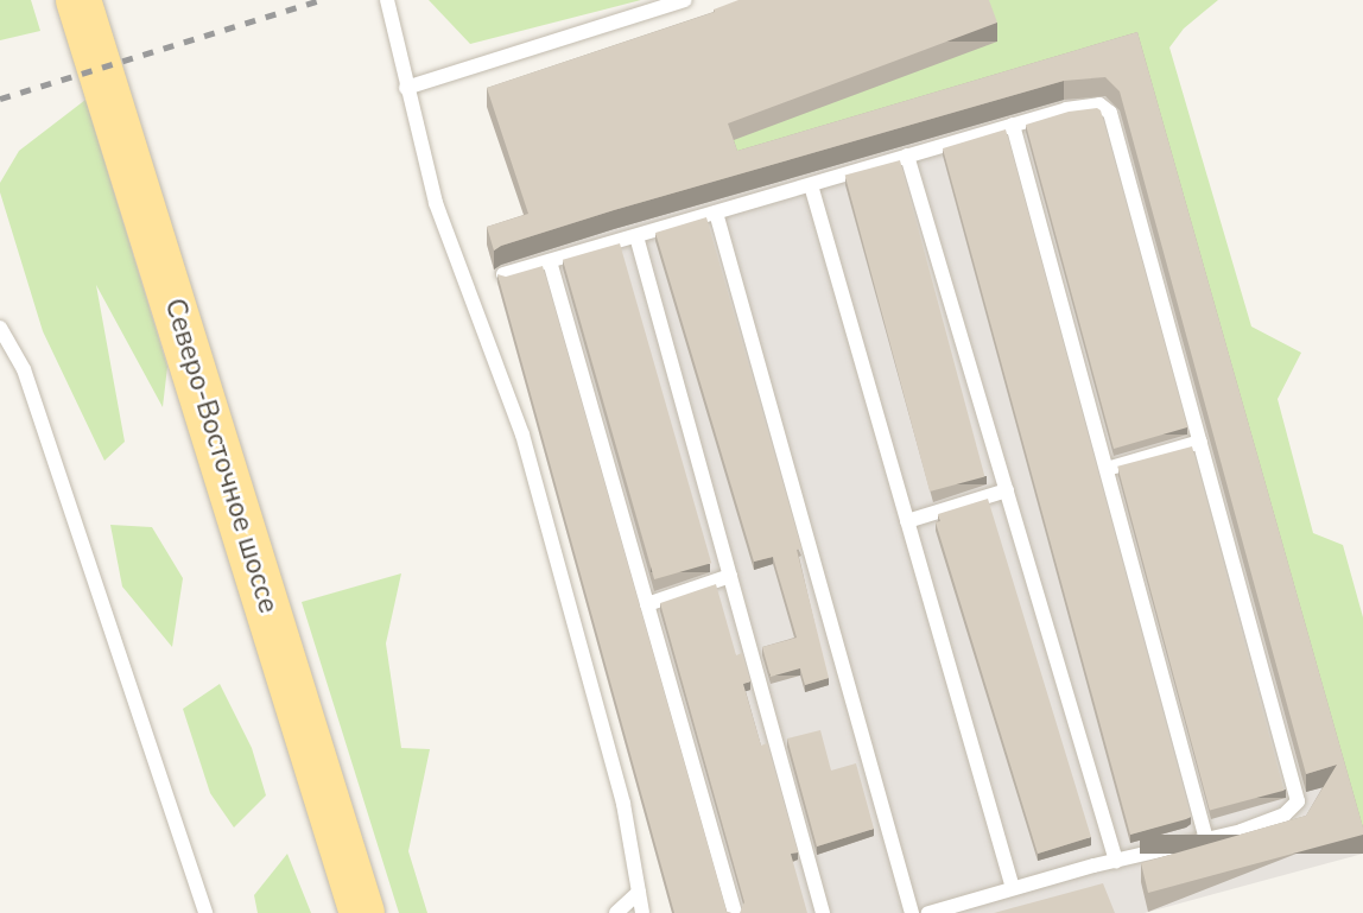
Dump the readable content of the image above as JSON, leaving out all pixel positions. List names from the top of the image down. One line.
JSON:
{"streets":{"main road":["Северо-Восточное шоссе"]}}
